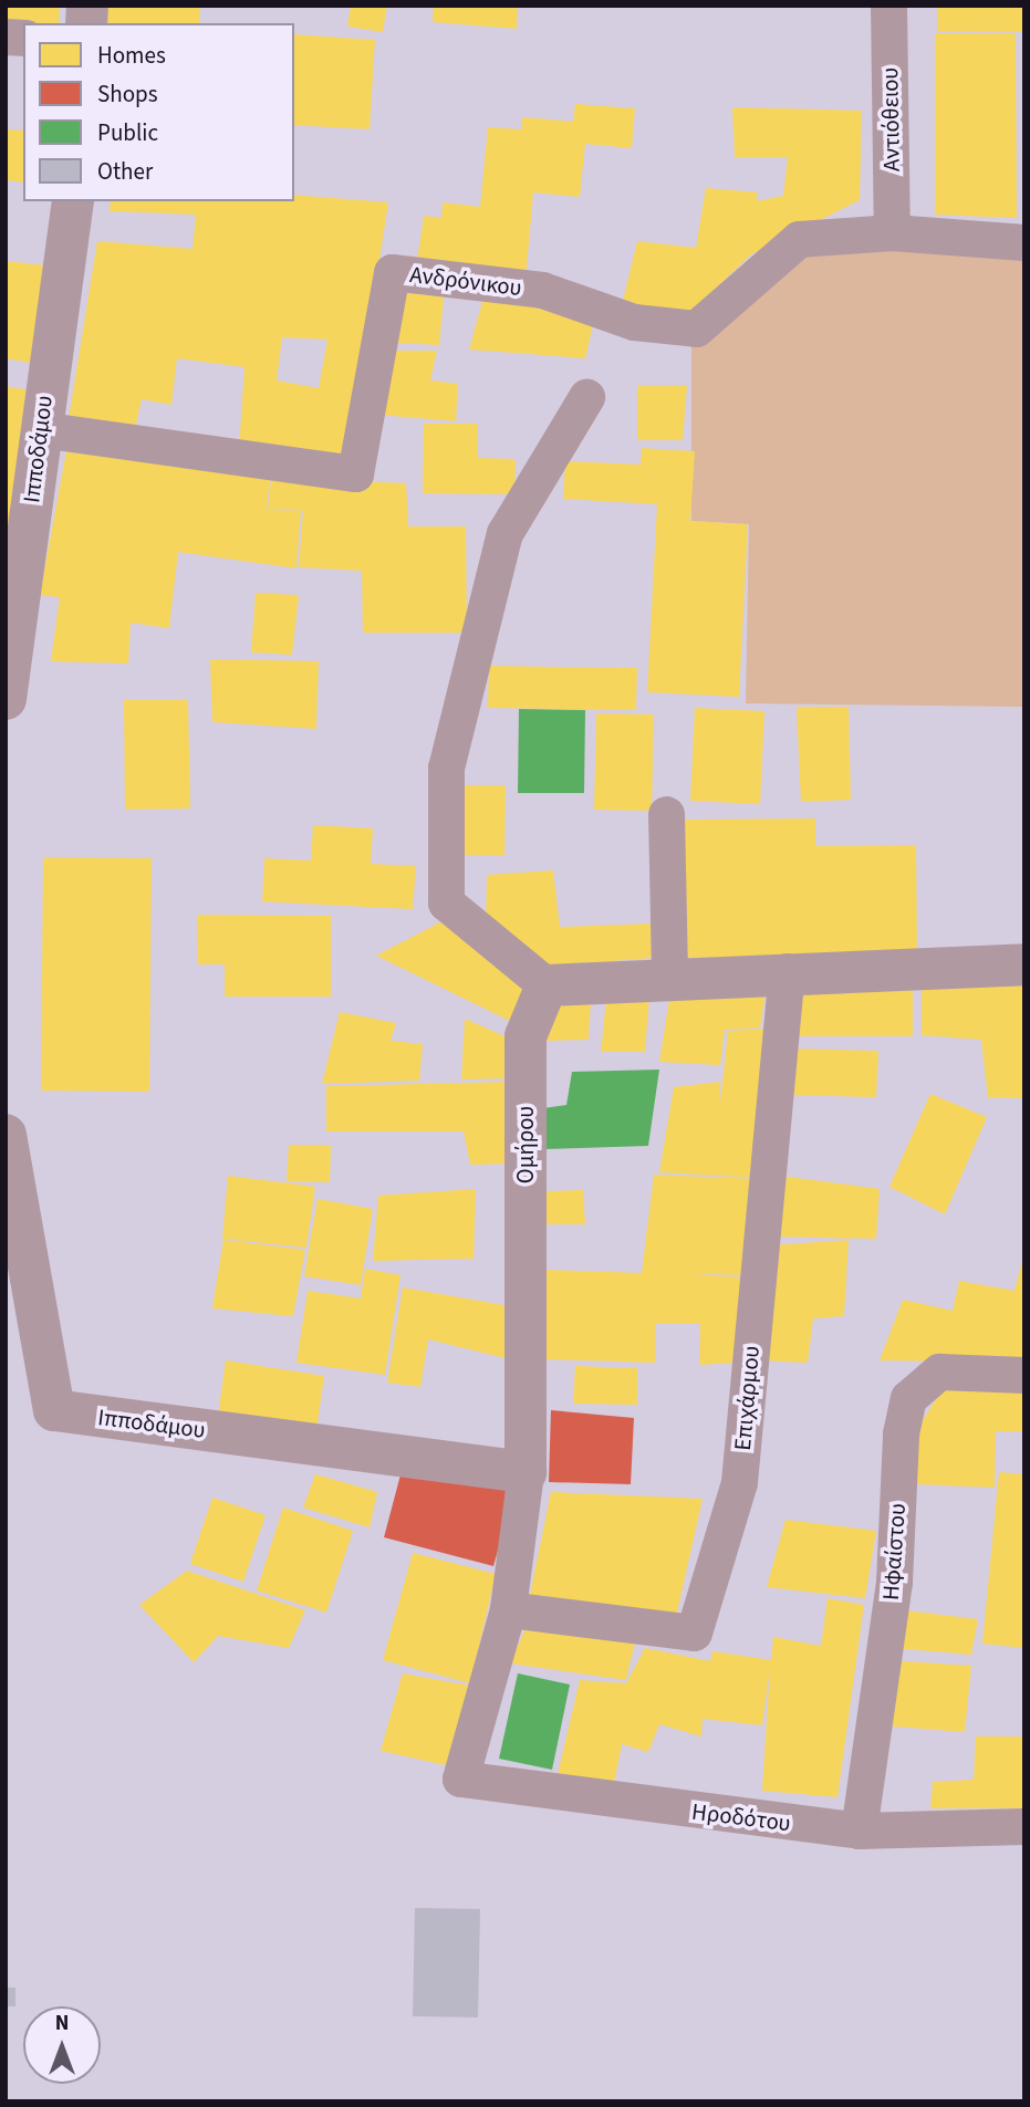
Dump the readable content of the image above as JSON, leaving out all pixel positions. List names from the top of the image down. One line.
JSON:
{"streets":{"street":["Αντιόθειου","Ανδρόνικου","Ιπποδάμου","Ομήρου","Επιχάρμου","Ηφαίστου","Ηροδότου"]},"crossings":[["Αντιόθειου","Ανδρόνικου"],["Ανδρόνικου","Ιπποδάμου"],["Ιπποδάμου","Ομήρου"],["Ομήρου","Επιχάρμου"],["Ομήρου","Ηροδότου"],["Ηφαίστου","Ηροδότου"]],"legend":["Homes","Shops","Public","Other"],"north":"top"}
